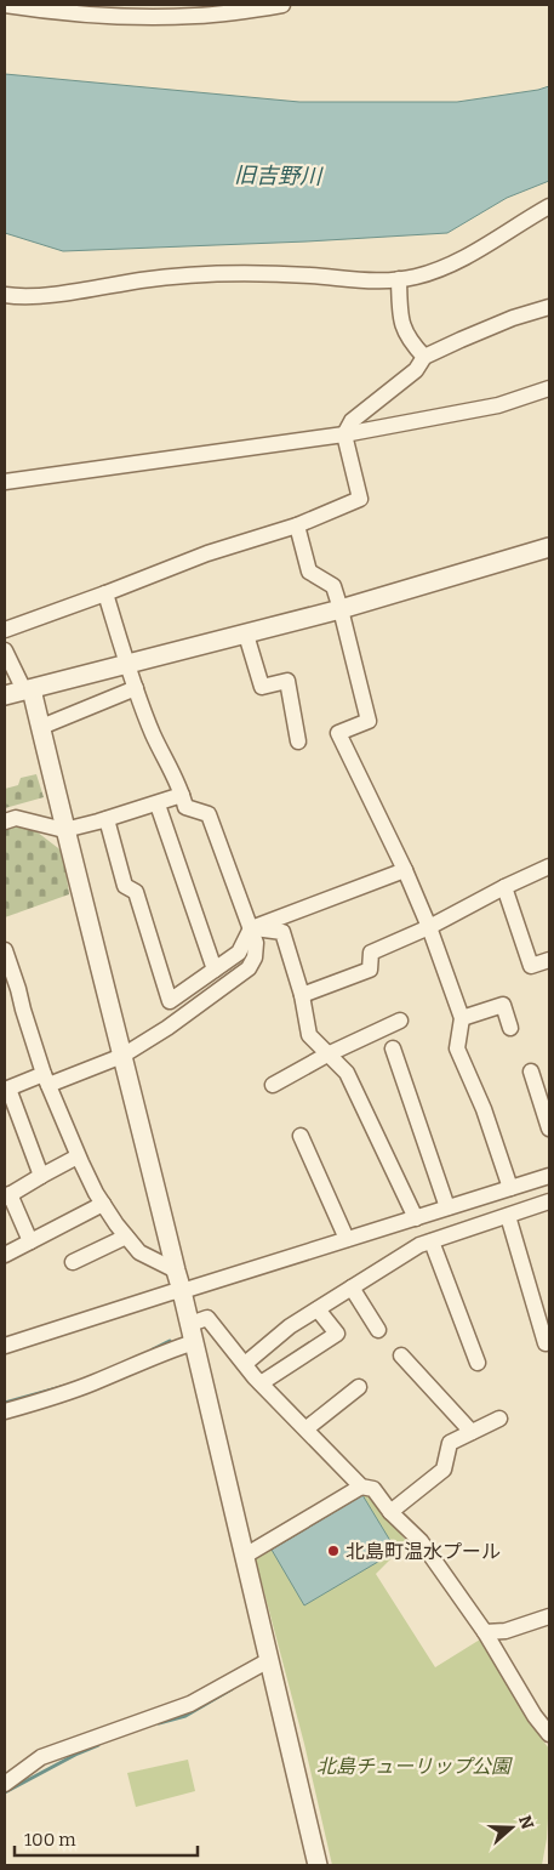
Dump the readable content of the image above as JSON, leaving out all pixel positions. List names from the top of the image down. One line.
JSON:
{"water":["旧吉野川"],"parks":["北島チューリップ公園"],"places":["北島町温水プール"],"scale_bar":"100 m","north":"right"}
